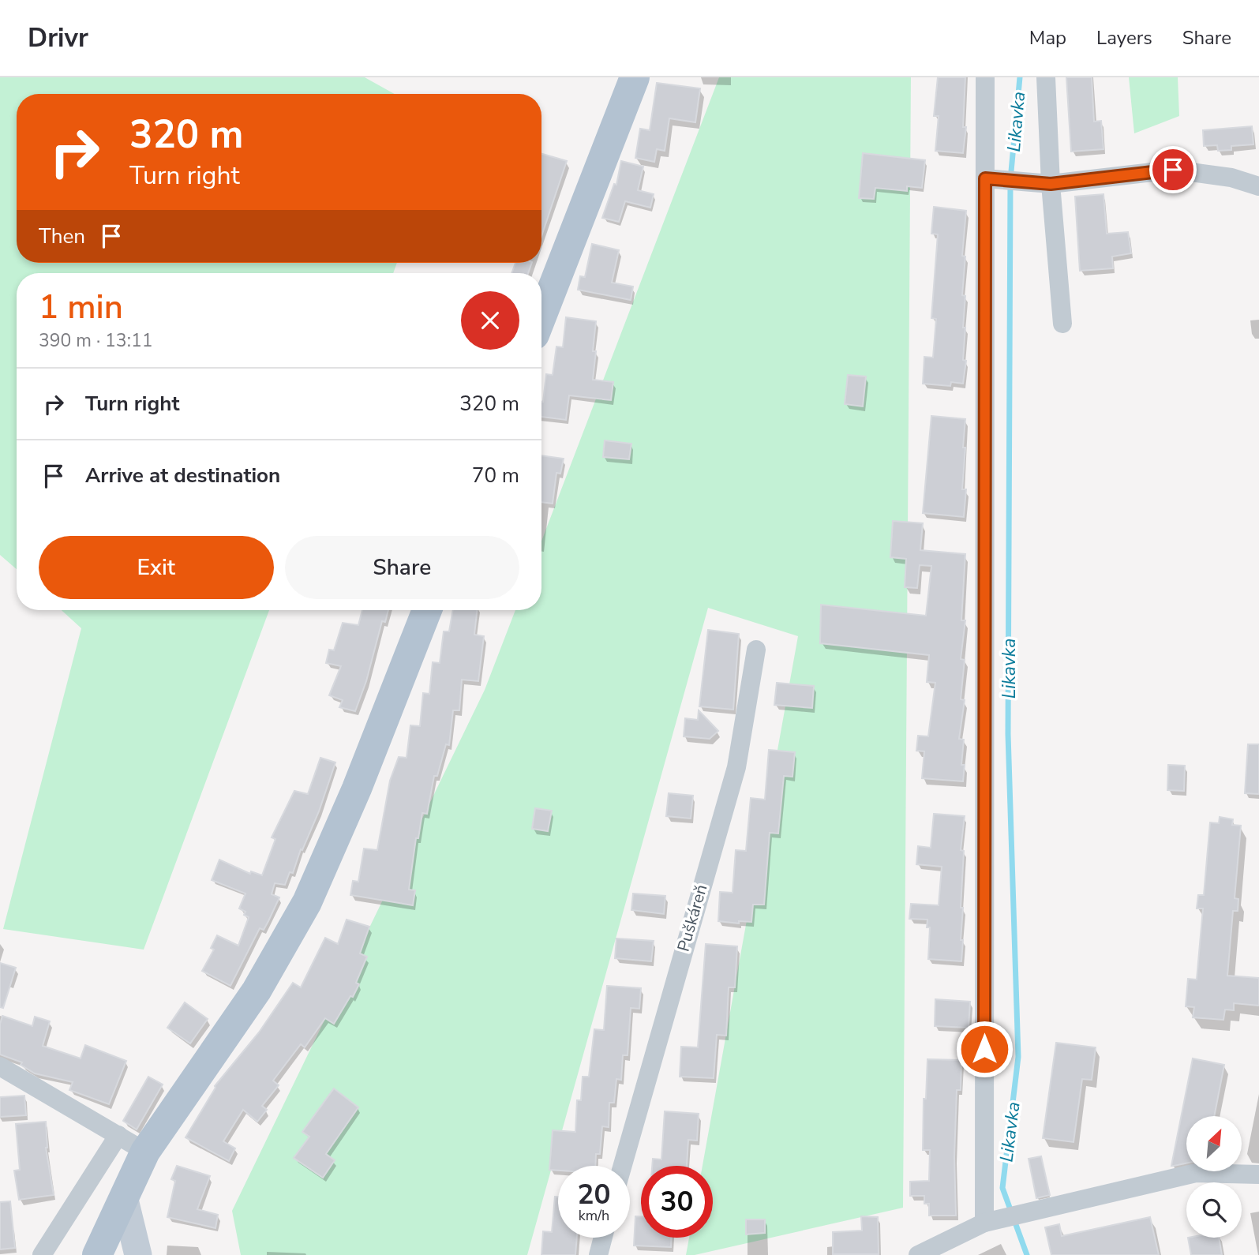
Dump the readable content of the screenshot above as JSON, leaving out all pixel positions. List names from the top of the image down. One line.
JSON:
{"streets":{"street":["Puškáreň"]},"water":["Likavka"],"north":"top right","page":{"header":"Drivr","nav":["Map","Layers","Share"],"turn":["320 m","Turn right"],"then":"Then","heading":["1 min","390 m · 13:11"],"list":[{"name":"Turn right","value":"320 m"},{"name":"Arrive at destination","value":"70 m"}],"buttons":["Exit","Share"],"speed":"20 km/h","limit":"30"}}
